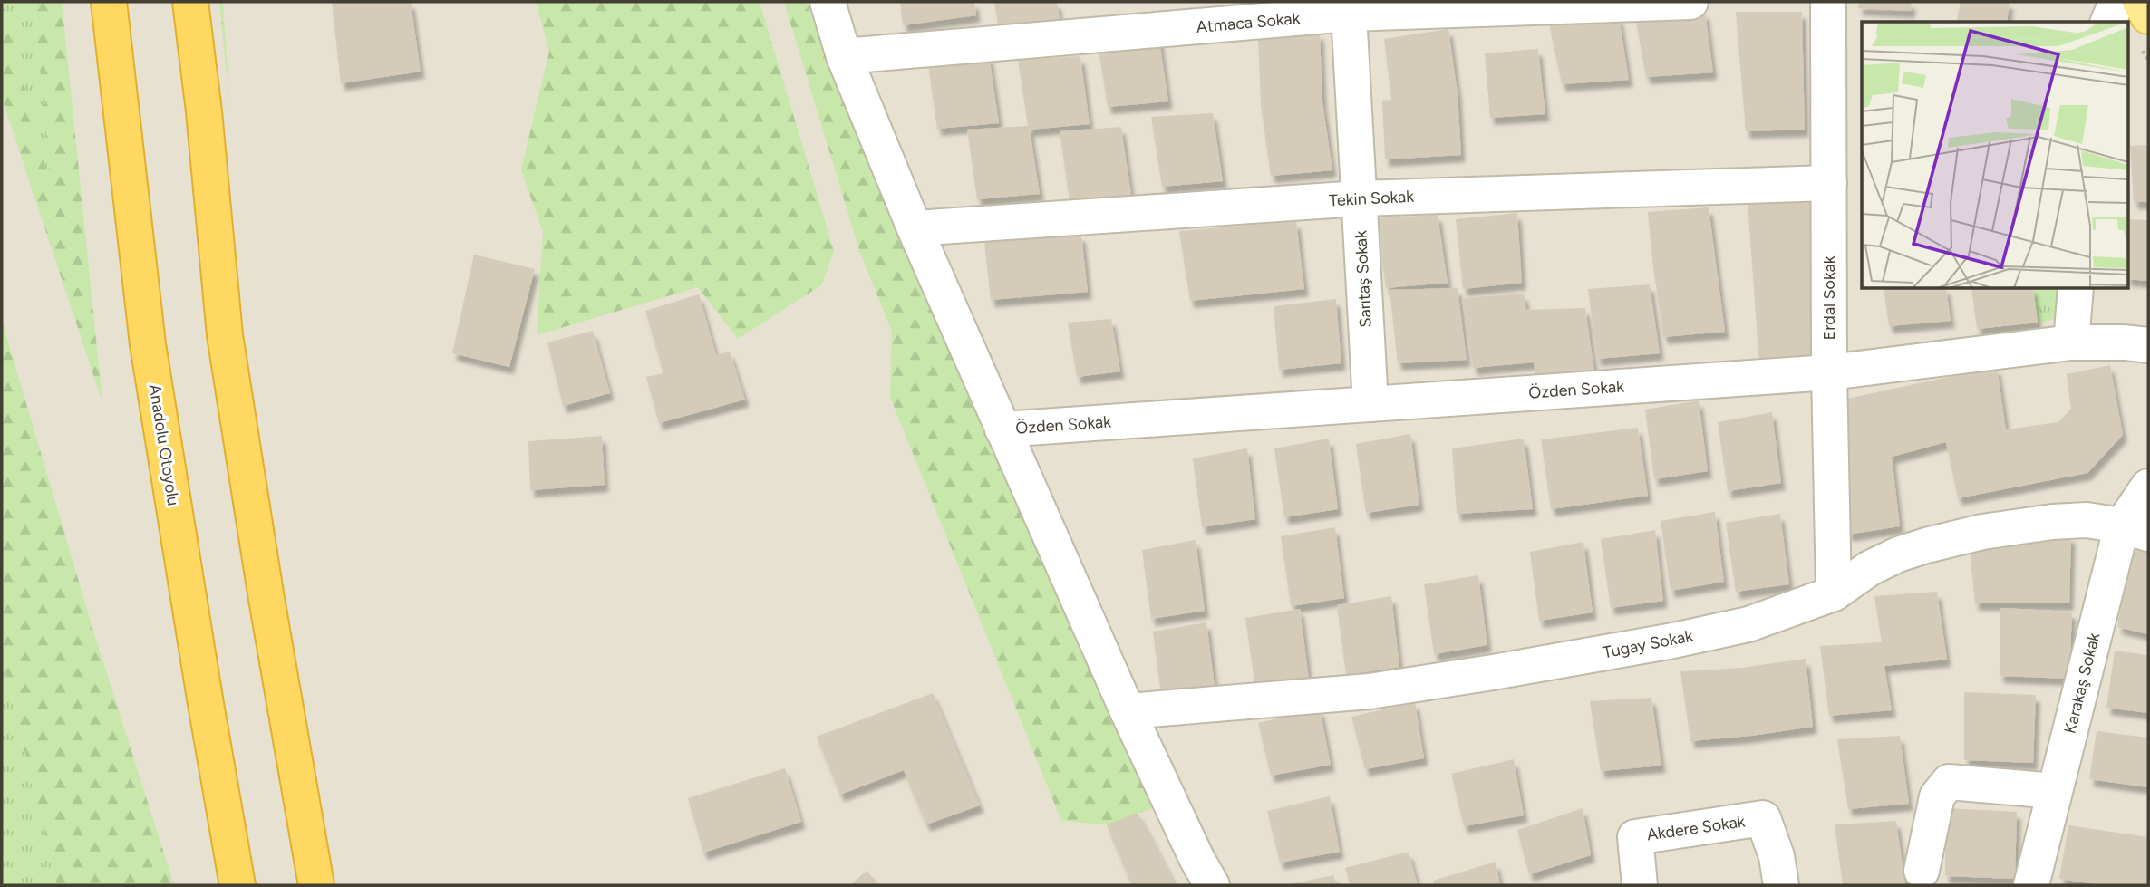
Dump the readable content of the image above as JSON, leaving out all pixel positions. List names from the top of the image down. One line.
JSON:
{"streets":{"highway":["Anadolu Otoyolu"],"street":["Atmaca Sokak","Tekin Sokak","Sarıtaş Sokak","Erdal Sokak","Özden Sokak","Tugay Sokak","Karakaş Sokak","Akdere Sokak"]},"crossings":[["Atmaca Sokak","Sarıtaş Sokak"],["Tekin Sokak","Sarıtaş Sokak"],["Tekin Sokak","Erdal Sokak"],["Sarıtaş Sokak","Özden Sokak"],["Erdal Sokak","Özden Sokak"],["Erdal Sokak","Tugay Sokak"],["Tugay Sokak","Karakaş Sokak"]]}
